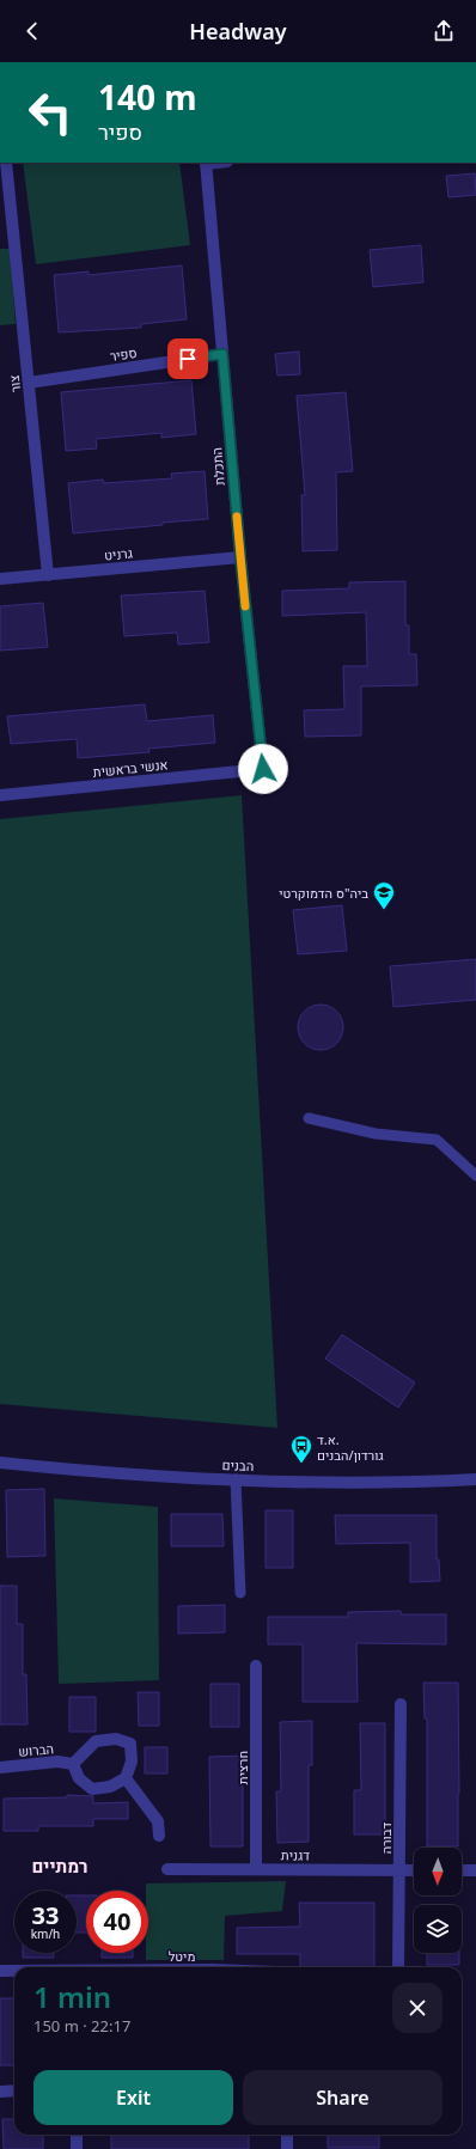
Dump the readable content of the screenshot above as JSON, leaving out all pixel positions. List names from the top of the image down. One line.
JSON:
{"streets":{"street":["ספיר","צור","התכלת","גרניט","אנשי בראשית","הבנים","הברוש","חרצית","דבורה","דגנית","מיטל"]},"crossings":[["ספיר","צור"],["ספיר","התכלת"],["צור","גרניט"],["התכלת","גרניט"],["התכלת","אנשי בראשית"],["חרצית","דגנית"],["דבורה","דגנית"]],"districts":["רמתיים"],"places":{"school or university":["ביה\"ס הדמוקרטי"],"bus stop":["א.ד. גורדון/הבנים"]},"north":"bottom","page":{"header":"Headway","turn":["140 m","ספיר"],"speed":"33 km/h","limit":"40","heading":["1 min","150 m · 22:17"],"buttons":["Exit","Share"]}}
